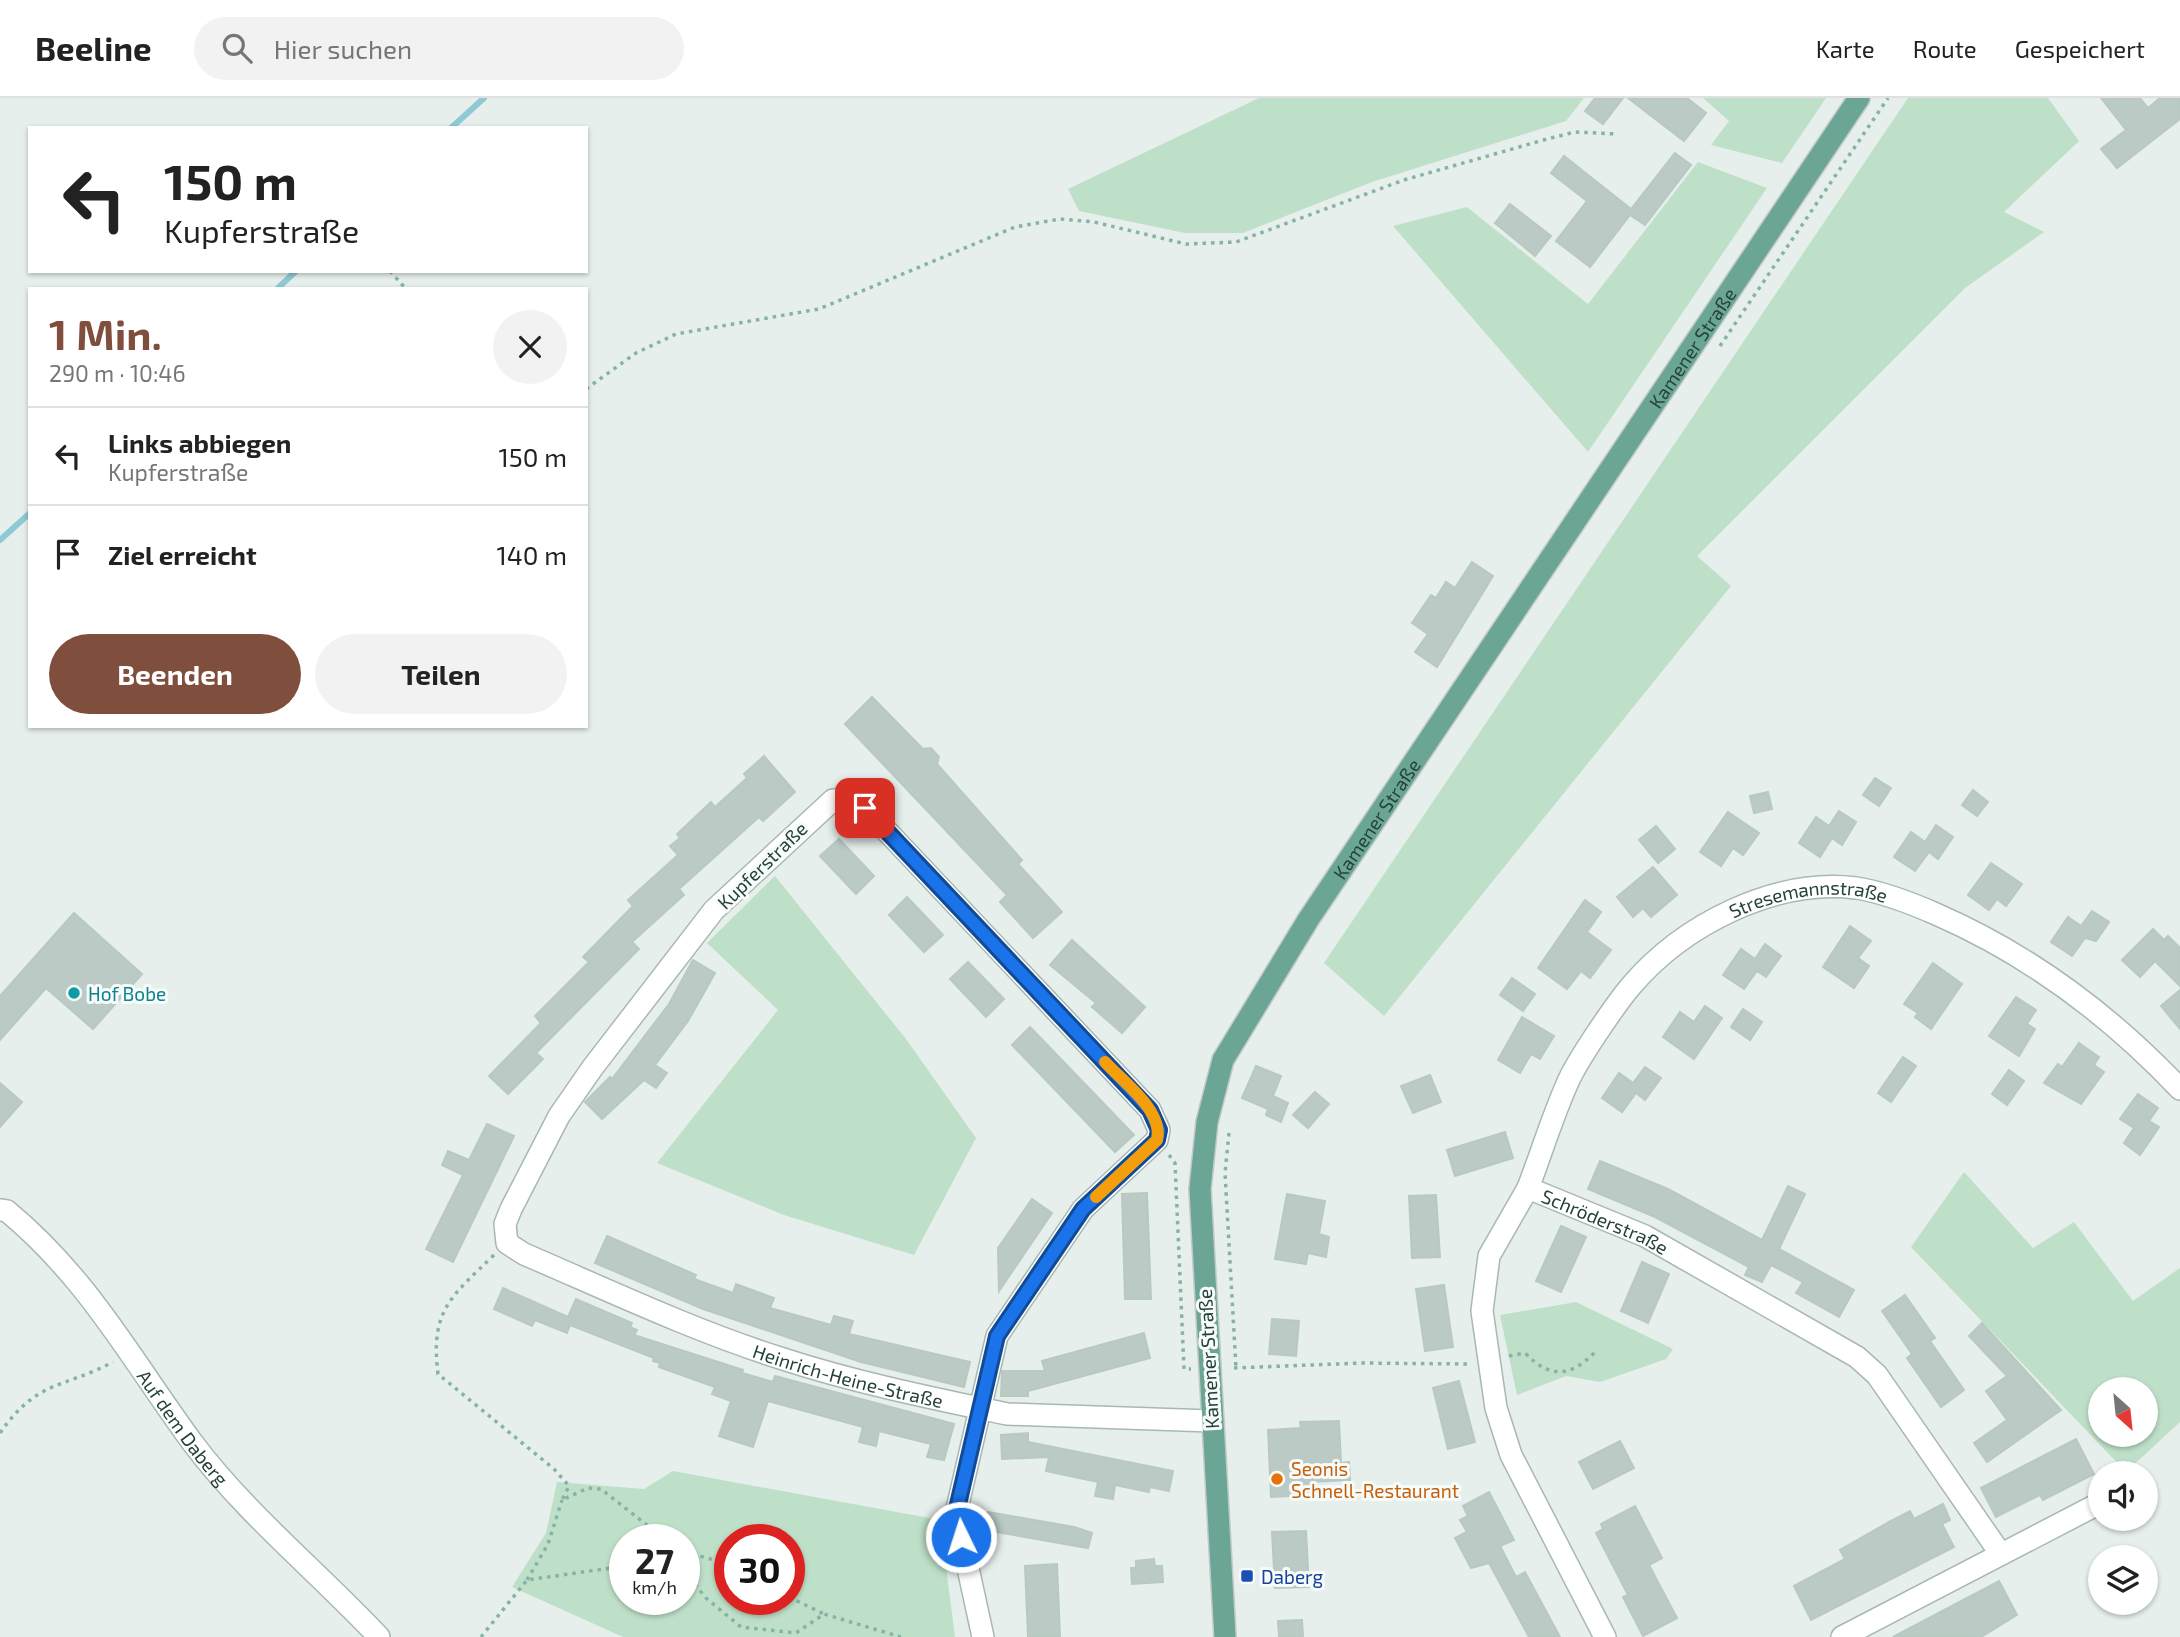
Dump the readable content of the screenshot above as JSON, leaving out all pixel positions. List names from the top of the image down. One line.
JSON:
{"streets":{"main road":["Kamener Straße"],"street":["Kupferstraße","Stresemannstraße","Schröderstraße","Heinrich-Heine-Straße","Auf dem Daberg"]},"crossings":[["Kamener Straße","Heinrich-Heine-Straße"],["Kupferstraße","Heinrich-Heine-Straße"],["Stresemannstraße","Schröderstraße"]],"places":{"other":["Hof Bobe","Seonis Schnell-Restaurant"],"transit":["Daberg"]},"north":"bottom right","page":{"header":"Beeline","search":"Hier suchen","nav":["Karte","Route","Gespeichert"],"turn":["150 m","Kupferstraße"],"heading":["1 Min.","290 m · 10:46"],"list":[{"name":"Links abbiegen","note":"Kupferstraße","value":"150 m"},{"name":"Ziel erreicht","value":"140 m"}],"buttons":["Beenden","Teilen"],"speed":"27 km/h","limit":"30"}}
